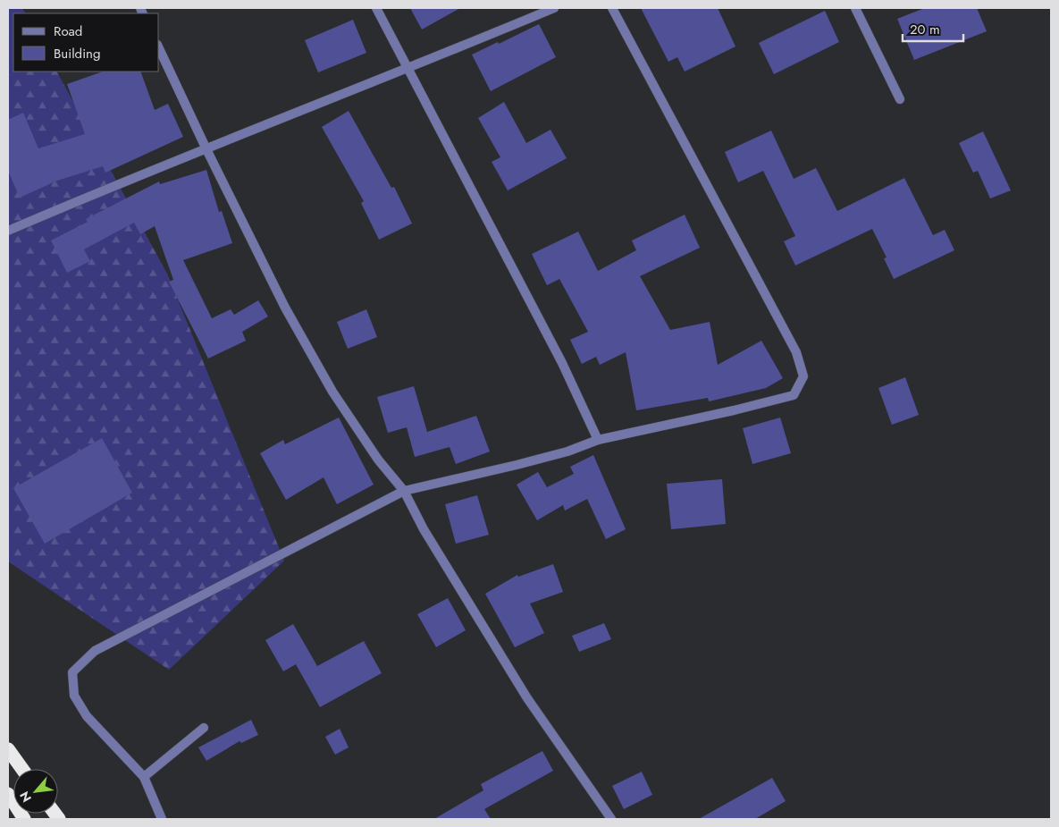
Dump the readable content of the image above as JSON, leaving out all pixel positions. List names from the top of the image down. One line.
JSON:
{"legend":["Road","Building"],"scale_bar":"20 m","north":"bottom left"}
